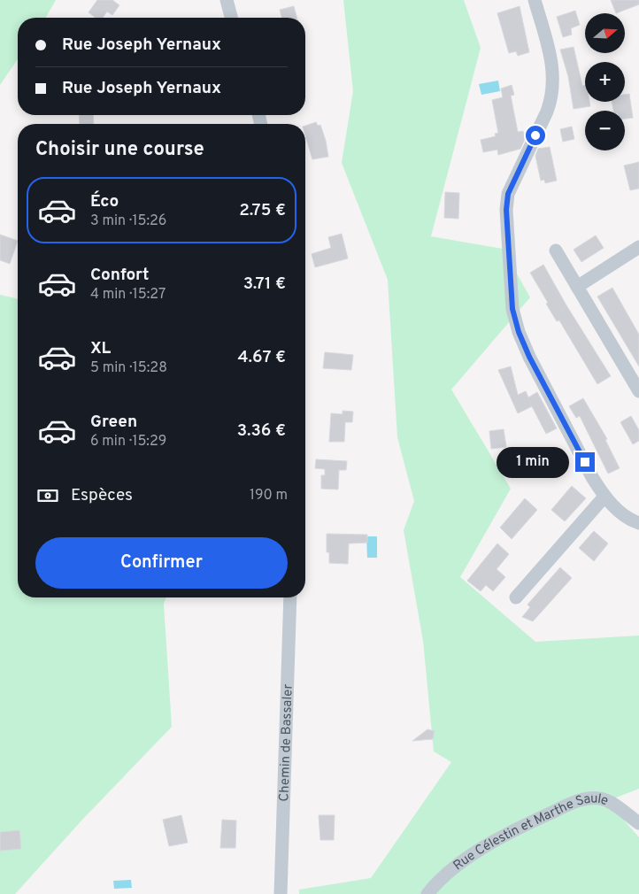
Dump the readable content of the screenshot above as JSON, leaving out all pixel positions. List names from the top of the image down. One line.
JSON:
{"streets":{"street":["Chemin de Bassaler","Rue Célestin et Marthe Saule"]},"north":"right","page":{"map_buttons":["+","−"],"banner":["Rue Joseph Yernaux","Rue Joseph Yernaux"],"heading":"Choisir une course","list":[{"name":"Éco","note":"3 min · 15:26","value":"2.75 €"},{"name":"Confort","note":"4 min · 15:27","value":"3.71 €"},{"name":"XL","note":"5 min · 15:28","value":"4.67 €"},{"name":"Green","note":"6 min · 15:29","value":"3.36 €"}],"bubble":"1 min","pay":["Espèces","190 m"],"buttons":"Confirmer"}}
